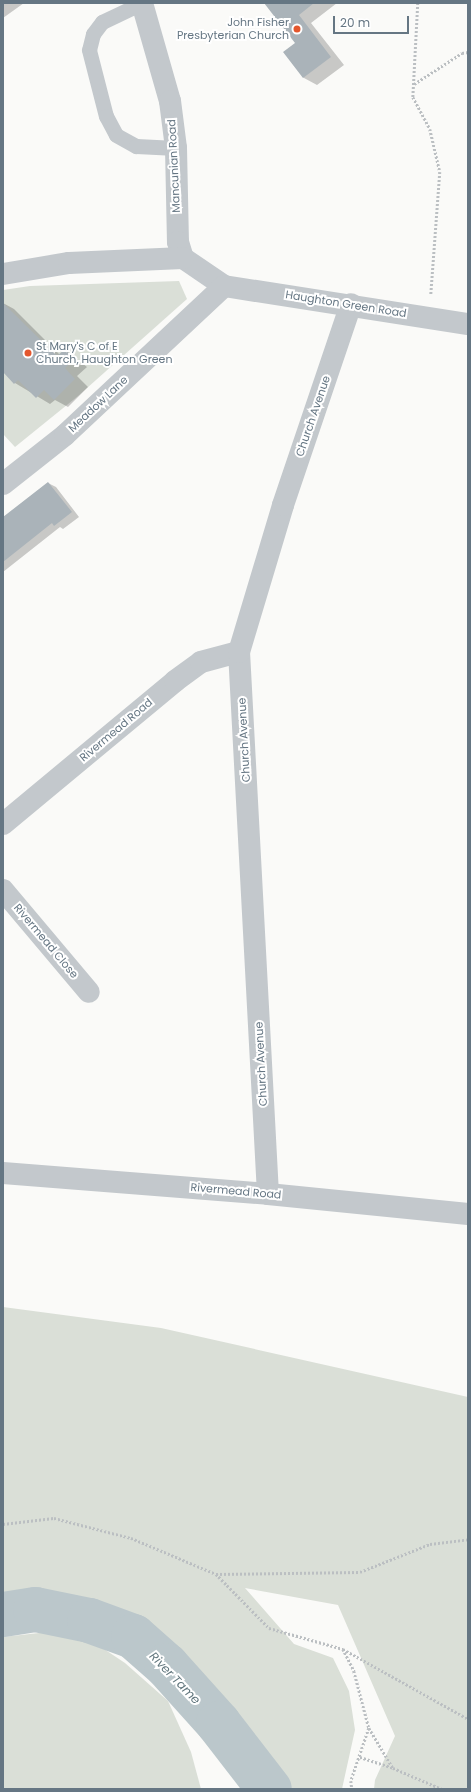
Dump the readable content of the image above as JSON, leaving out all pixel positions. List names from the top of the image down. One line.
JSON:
{"streets":{"street":["Mancunian Road","Haughton Green Road","Meadow Lane","Church Avenue","Rivermead Road","Rivermead Close"]},"crossings":[["Haughton Green Road","Meadow Lane"],["Haughton Green Road","Church Avenue"],["Church Avenue","Rivermead Road"]],"water":["River Tame"],"places":["John Fisher Presbyterian Church","St Mary's C of E Church, Haughton Green"],"scale_bar":"20 m"}
